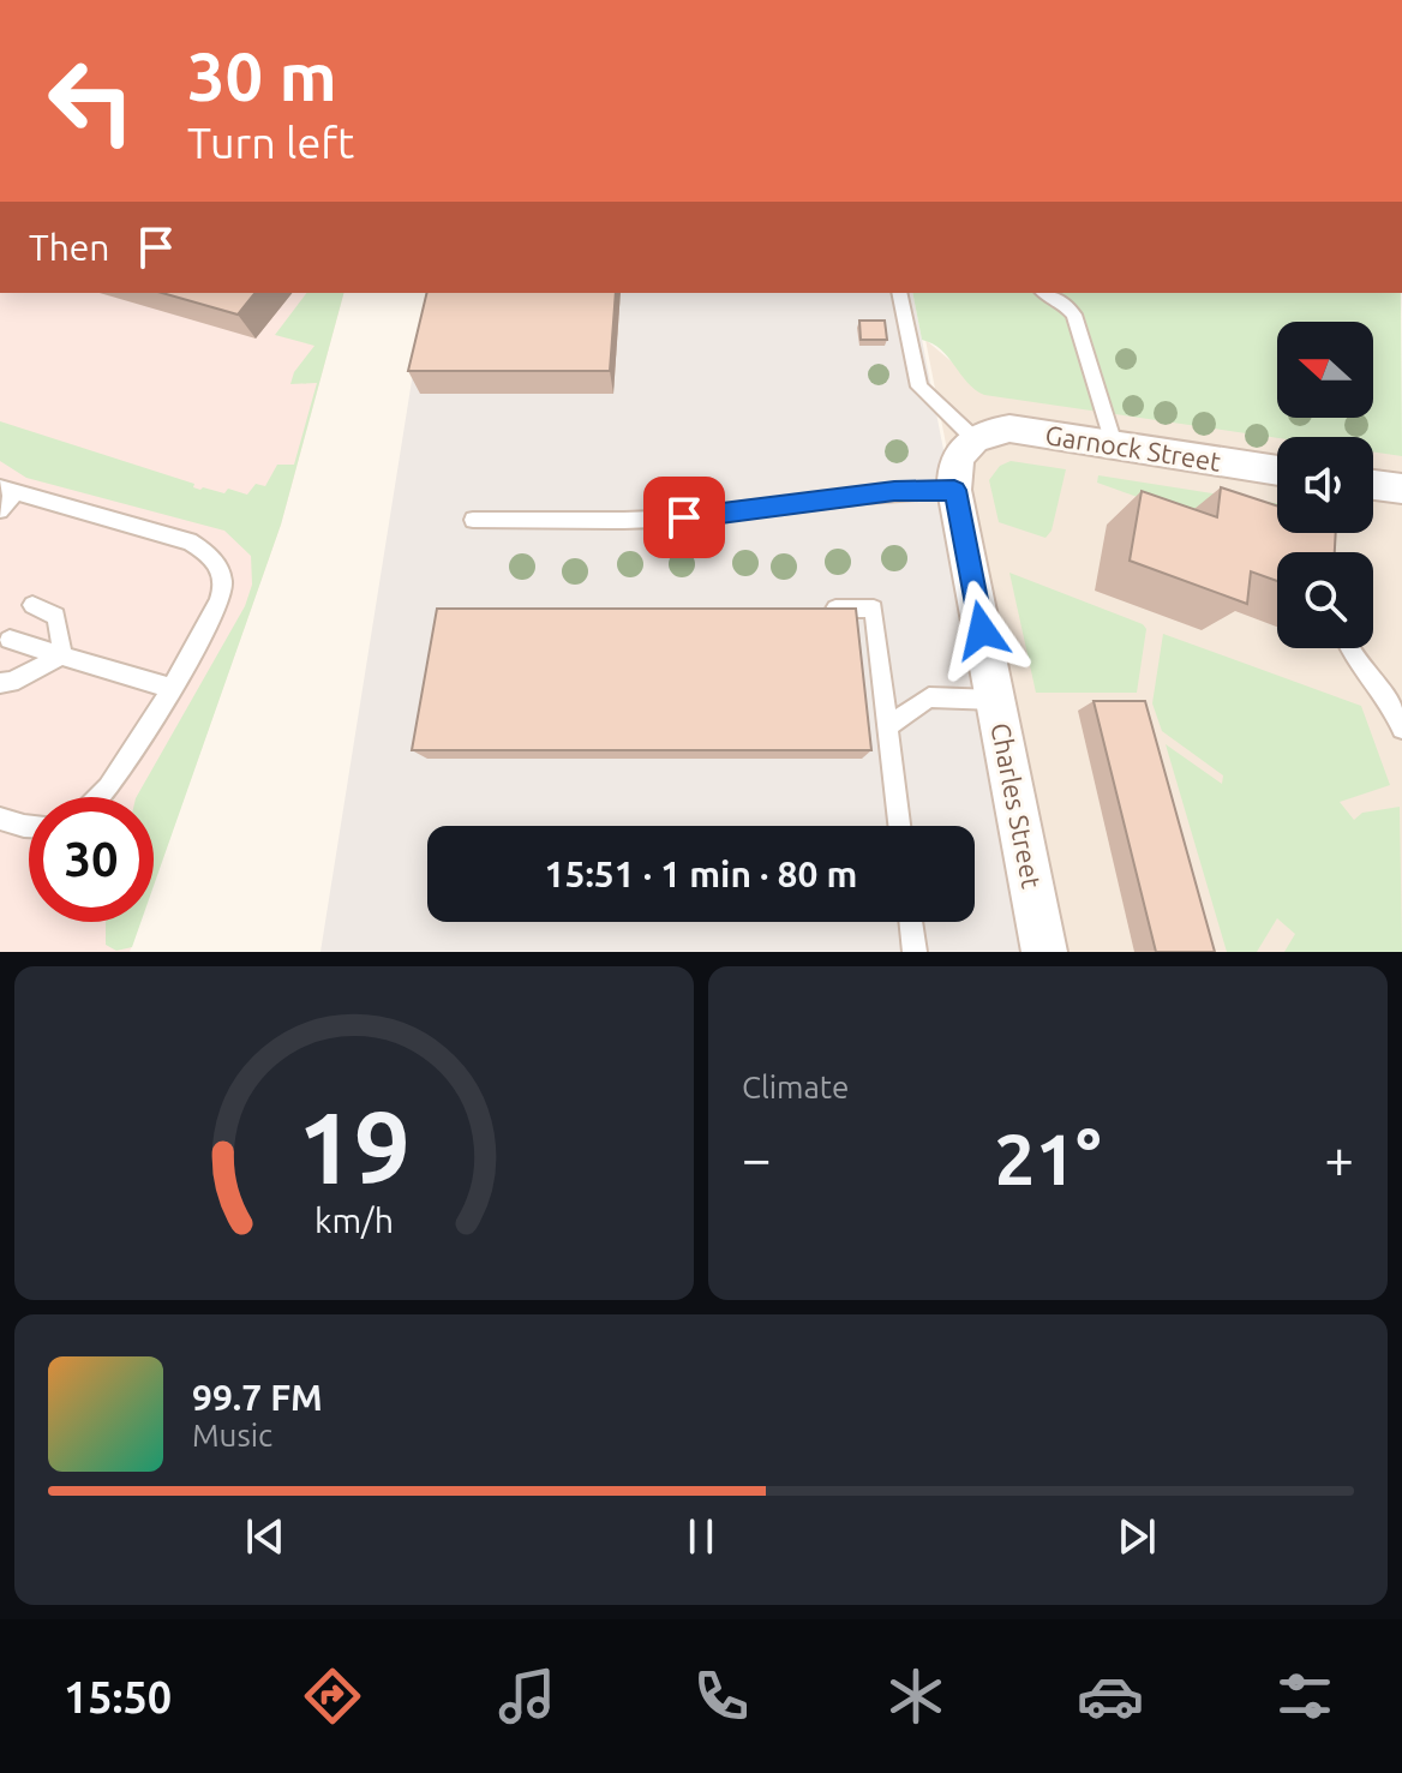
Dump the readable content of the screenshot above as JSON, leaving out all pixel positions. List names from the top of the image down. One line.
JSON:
{"streets":{"street":["Garnock Street","Charles Street"]},"crossings":[["Garnock Street","Charles Street"]],"north":"left","page":{"turn":["30 m","Turn left"],"then":"Then","limit":"30","trip":"15:51 · 1 min · 80 m","tile":"Climate","heat":["−","21°","+"],"song":["99.7 FM","Music"],"tabs":"15:50","gauge":["19","km/h"]}}
